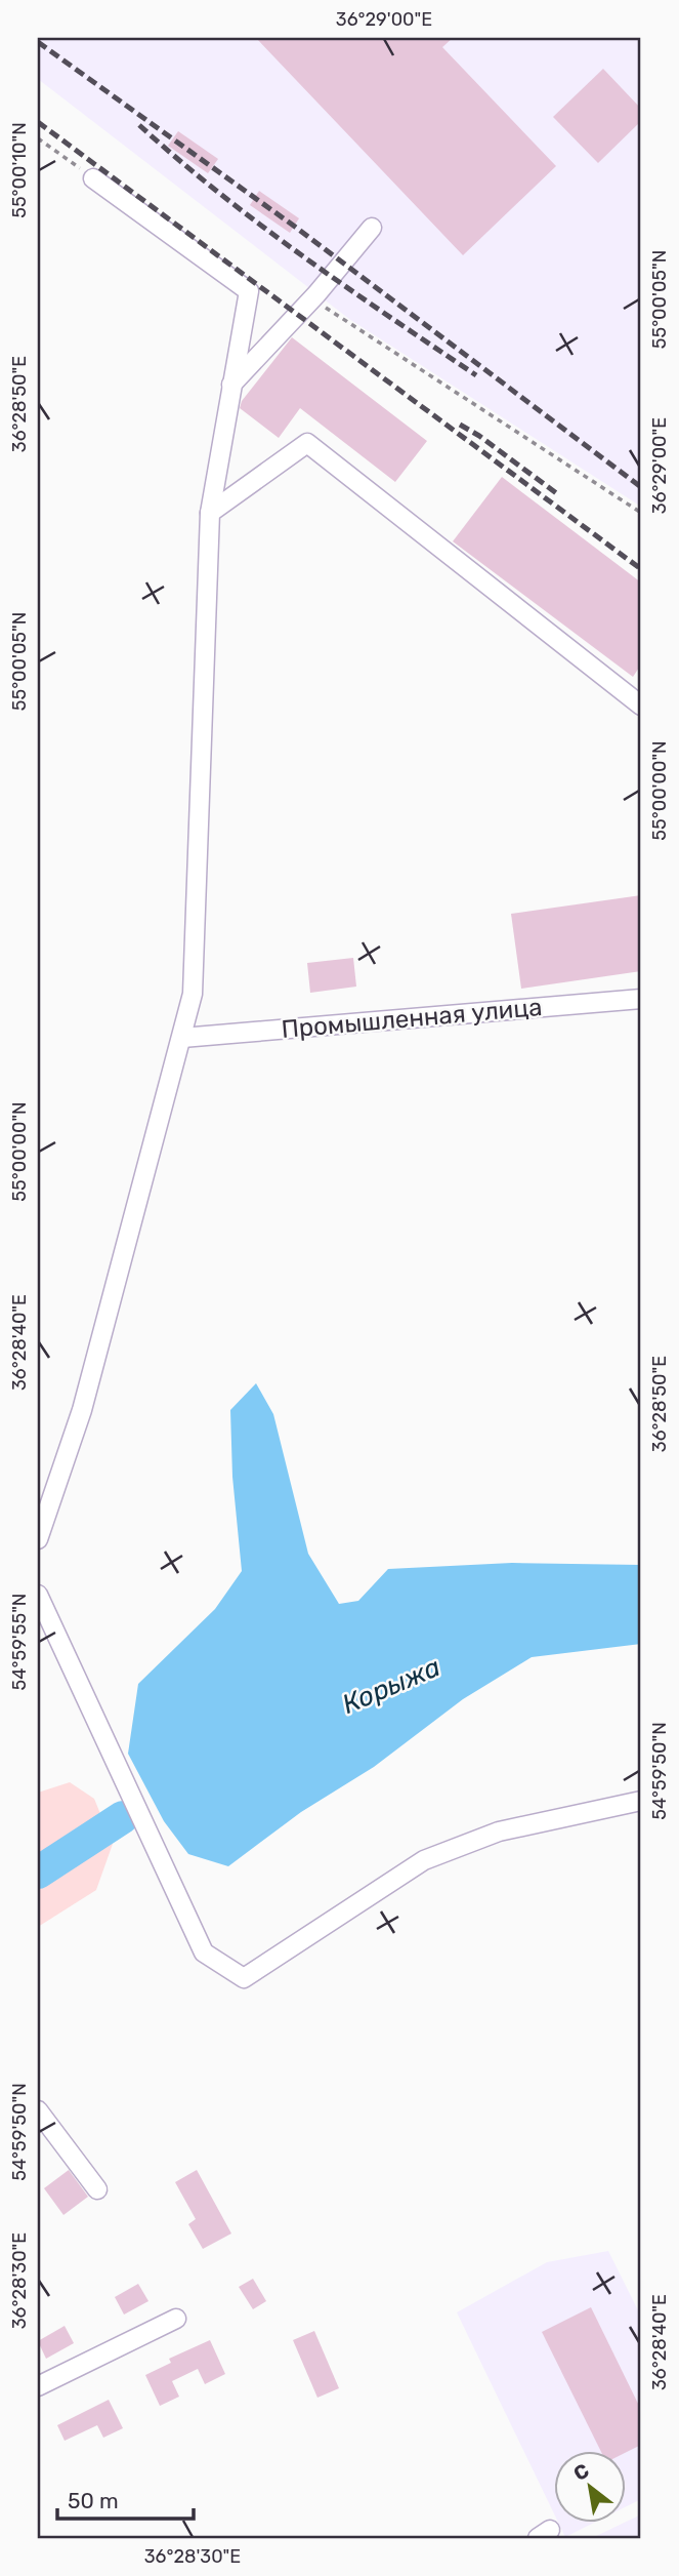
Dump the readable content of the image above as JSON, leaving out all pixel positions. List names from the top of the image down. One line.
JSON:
{"streets":{"street":["Промышленная улица"]},"water":["Корыжа"],"scale_bar":"50 m","north":"top left","coordinates":["36°29'00\"E","55°00'10\"N","55°00'05\"N","36°28'50\"E","55°00'00\"N","36°28'40\"E","54°59'55\"N","54°59'50\"N","36°28'30\"E"]}
